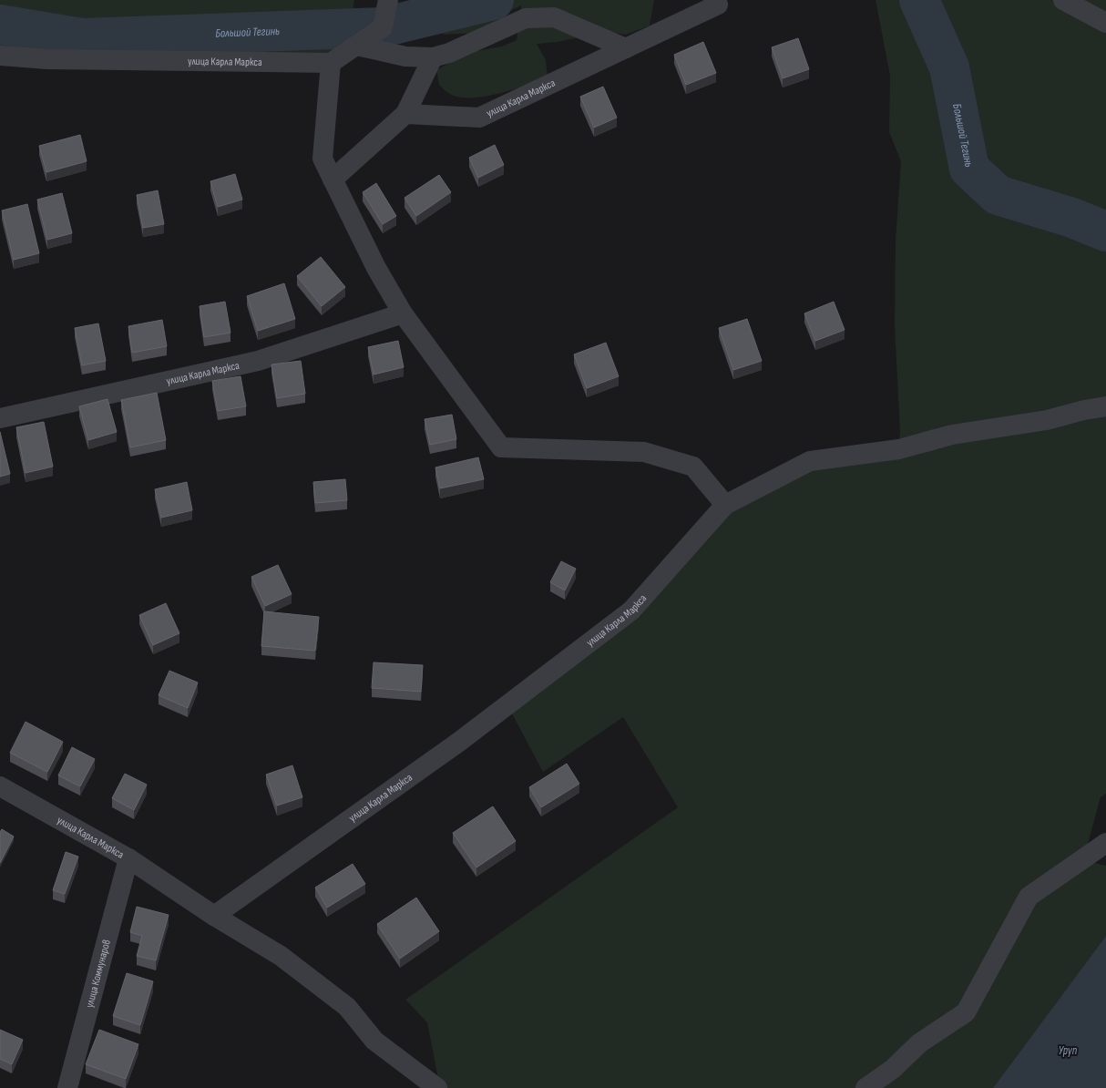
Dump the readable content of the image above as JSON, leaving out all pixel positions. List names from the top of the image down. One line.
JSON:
{"streets":{"street":["улица Карла Маркса","улица Коммунаров"]},"crossings":[["улица Карла Маркса","улица Коммунаров"]],"water":["Большой Тегинь","Уруп"]}
